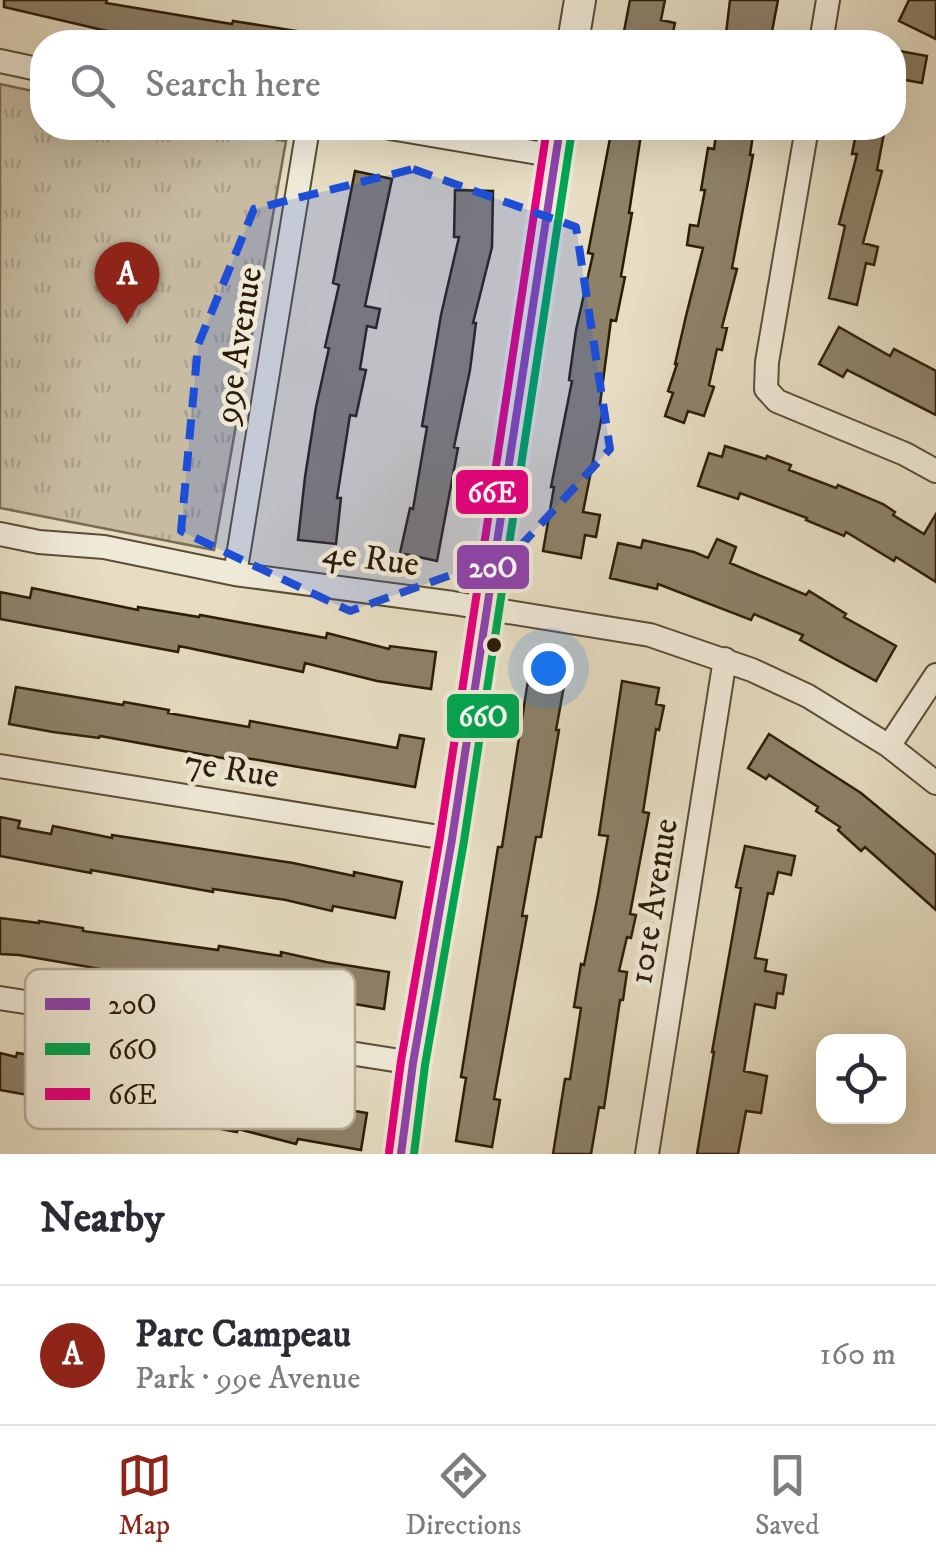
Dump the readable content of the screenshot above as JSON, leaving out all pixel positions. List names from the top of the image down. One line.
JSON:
{"streets":{"street":["99e Avenue","4e Rue","7e Rue","101e Avenue"]},"crossings":[["99e Avenue","4e Rue"],["4e Rue","101e Avenue"]],"lines":["transit line 20O","transit line 66O","transit line 66E"],"legend":["20O","66O","66E"],"page":{"search":"Search here","pins":"A","heading":"Nearby","list":[{"mark":"A","name":"Parc Campeau","note":"Park · 99e Avenue","value":"160 m"}],"nav":["Map","Directions","Saved"]}}
